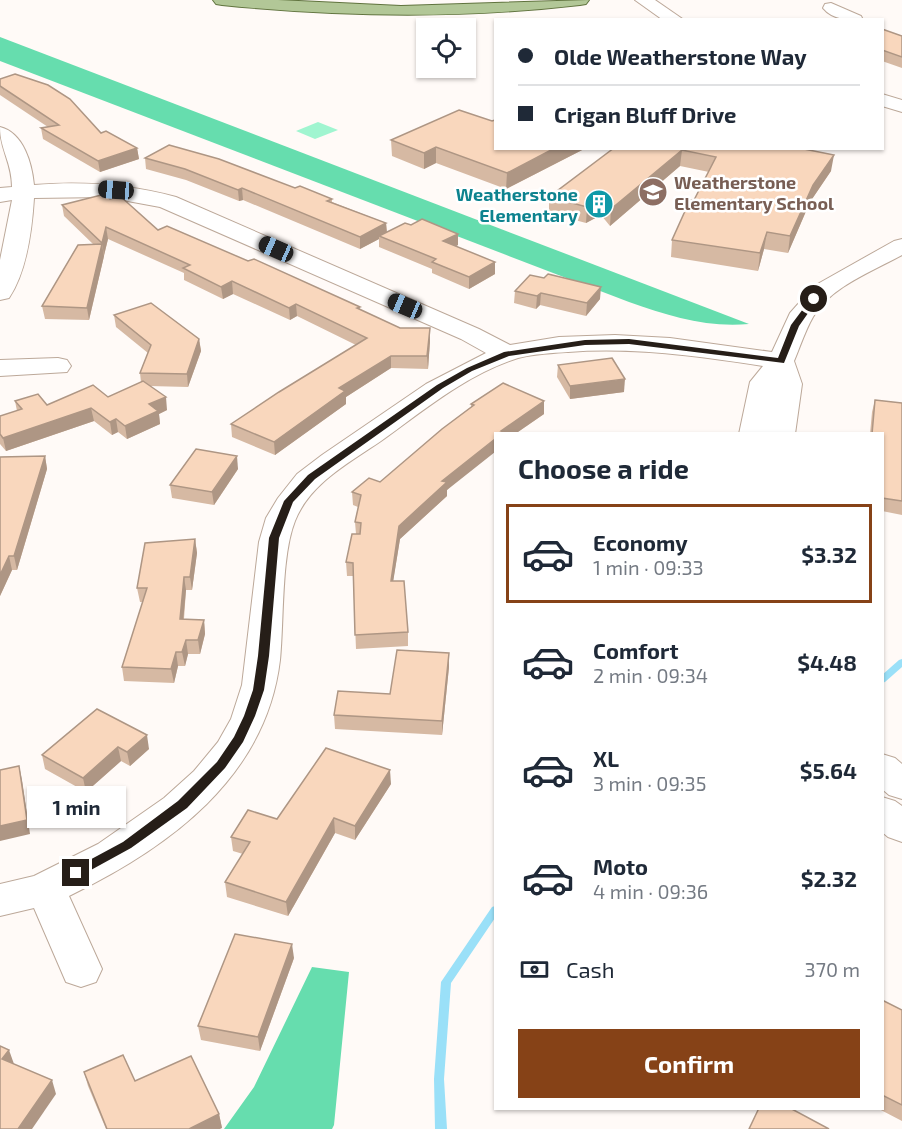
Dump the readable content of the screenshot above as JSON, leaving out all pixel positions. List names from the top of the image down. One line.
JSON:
{"places":{"school or university":["Weatherstone Elementary School"],"building":["Weatherstone Elementary"]},"page":{"banner":["Olde Weatherstone Way","Crigan Bluff Drive"],"heading":"Choose a ride","list":[{"name":"Economy","note":"1 min · 09:33","value":"$3.32"},{"name":"Comfort","note":"2 min · 09:34","value":"$4.48"},{"name":"XL","note":"3 min · 09:35","value":"$5.64"},{"name":"Moto","note":"4 min · 09:36","value":"$2.32"}],"bubble":"1 min","pay":["Cash","370 m"],"buttons":"Confirm"}}
